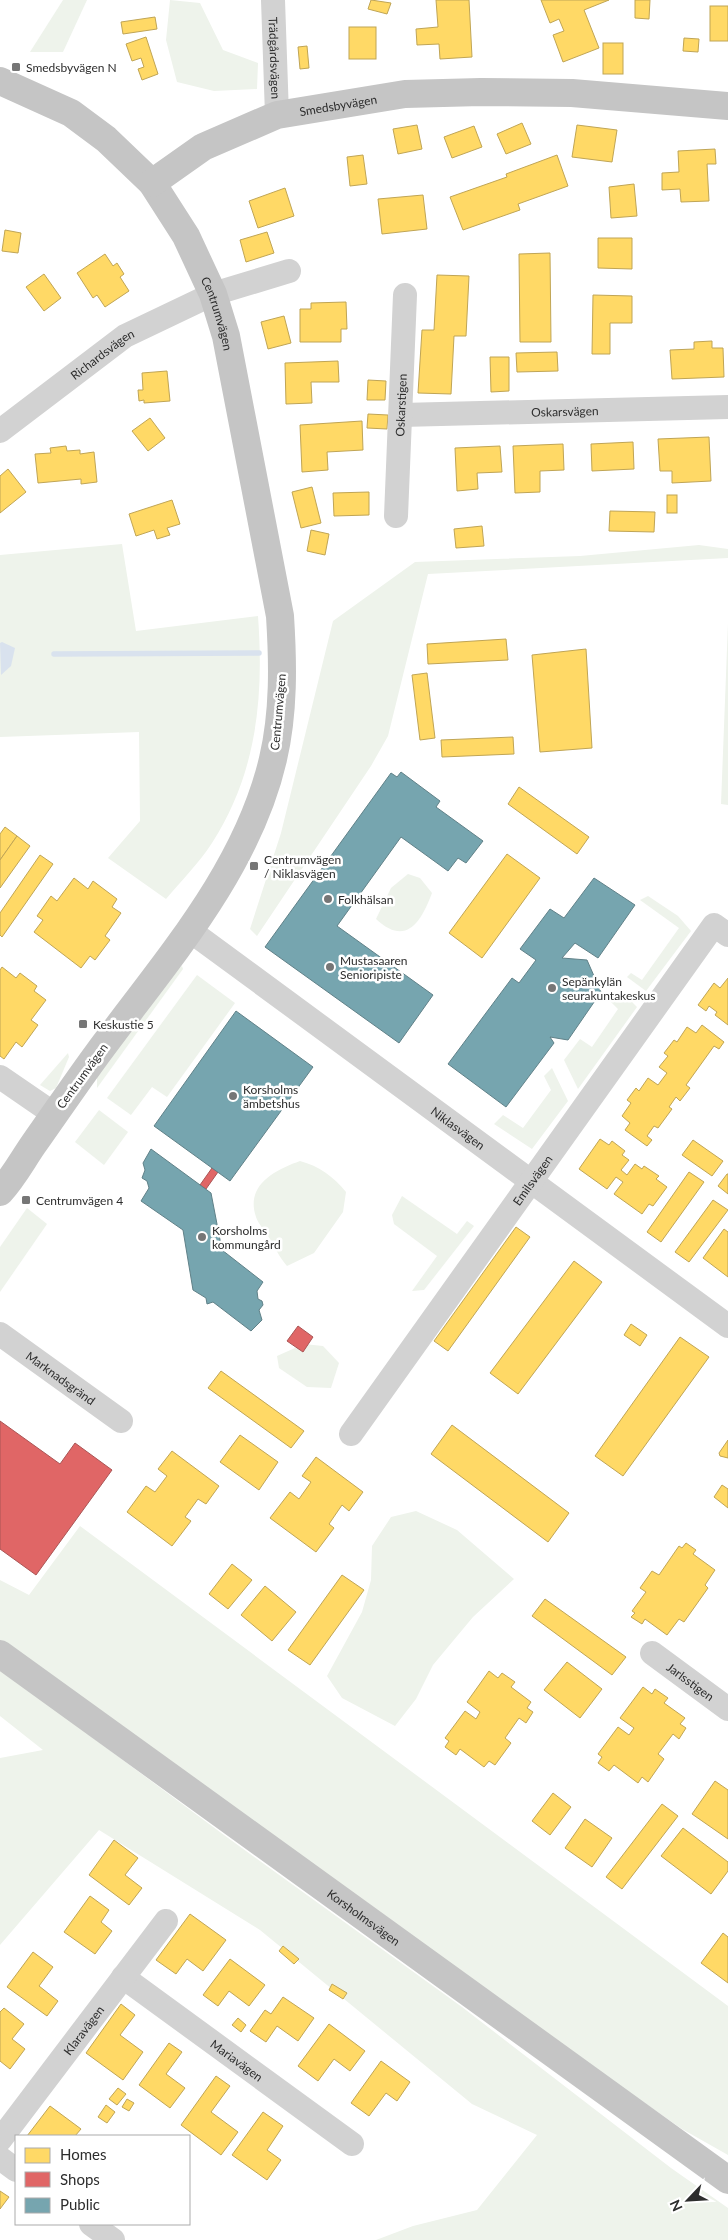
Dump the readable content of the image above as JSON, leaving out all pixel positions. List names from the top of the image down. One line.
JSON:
{"streets":{"main road":["Smedsbyvägen","Centrumvägen","Korsholmsvägen"],"street":["Trädgårdsvägen","Richardsvägen","Oskarstigen","Oskarsvägen","Niklasvägen","Emilsvägen","Marknadsgränd","Jarlsstigen","Klaravägen","Mariavägen"]},"crossings":[["Trädgårdsvägen","Smedsbyvägen"],["Smedsbyvägen","Centrumvägen"],["Centrumvägen","Richardsvägen"],["Centrumvägen","Niklasvägen"],["Oskarstigen","Oskarsvägen"],["Niklasvägen","Emilsvägen"],["Klaravägen","Mariavägen"]],"places":{"transit":["Smedsbyvägen N","Centrumvägen / Niklasvägen","Keskustie 5","Centrumvägen 4"],"other":["Folkhälsan","Mustasaaren Senioripiste","Sepänkylän seurakuntakeskus","Korsholms ämbetshus","Korsholms kommungård"]},"legend":["Homes","Shops","Public"],"north":"bottom left"}
